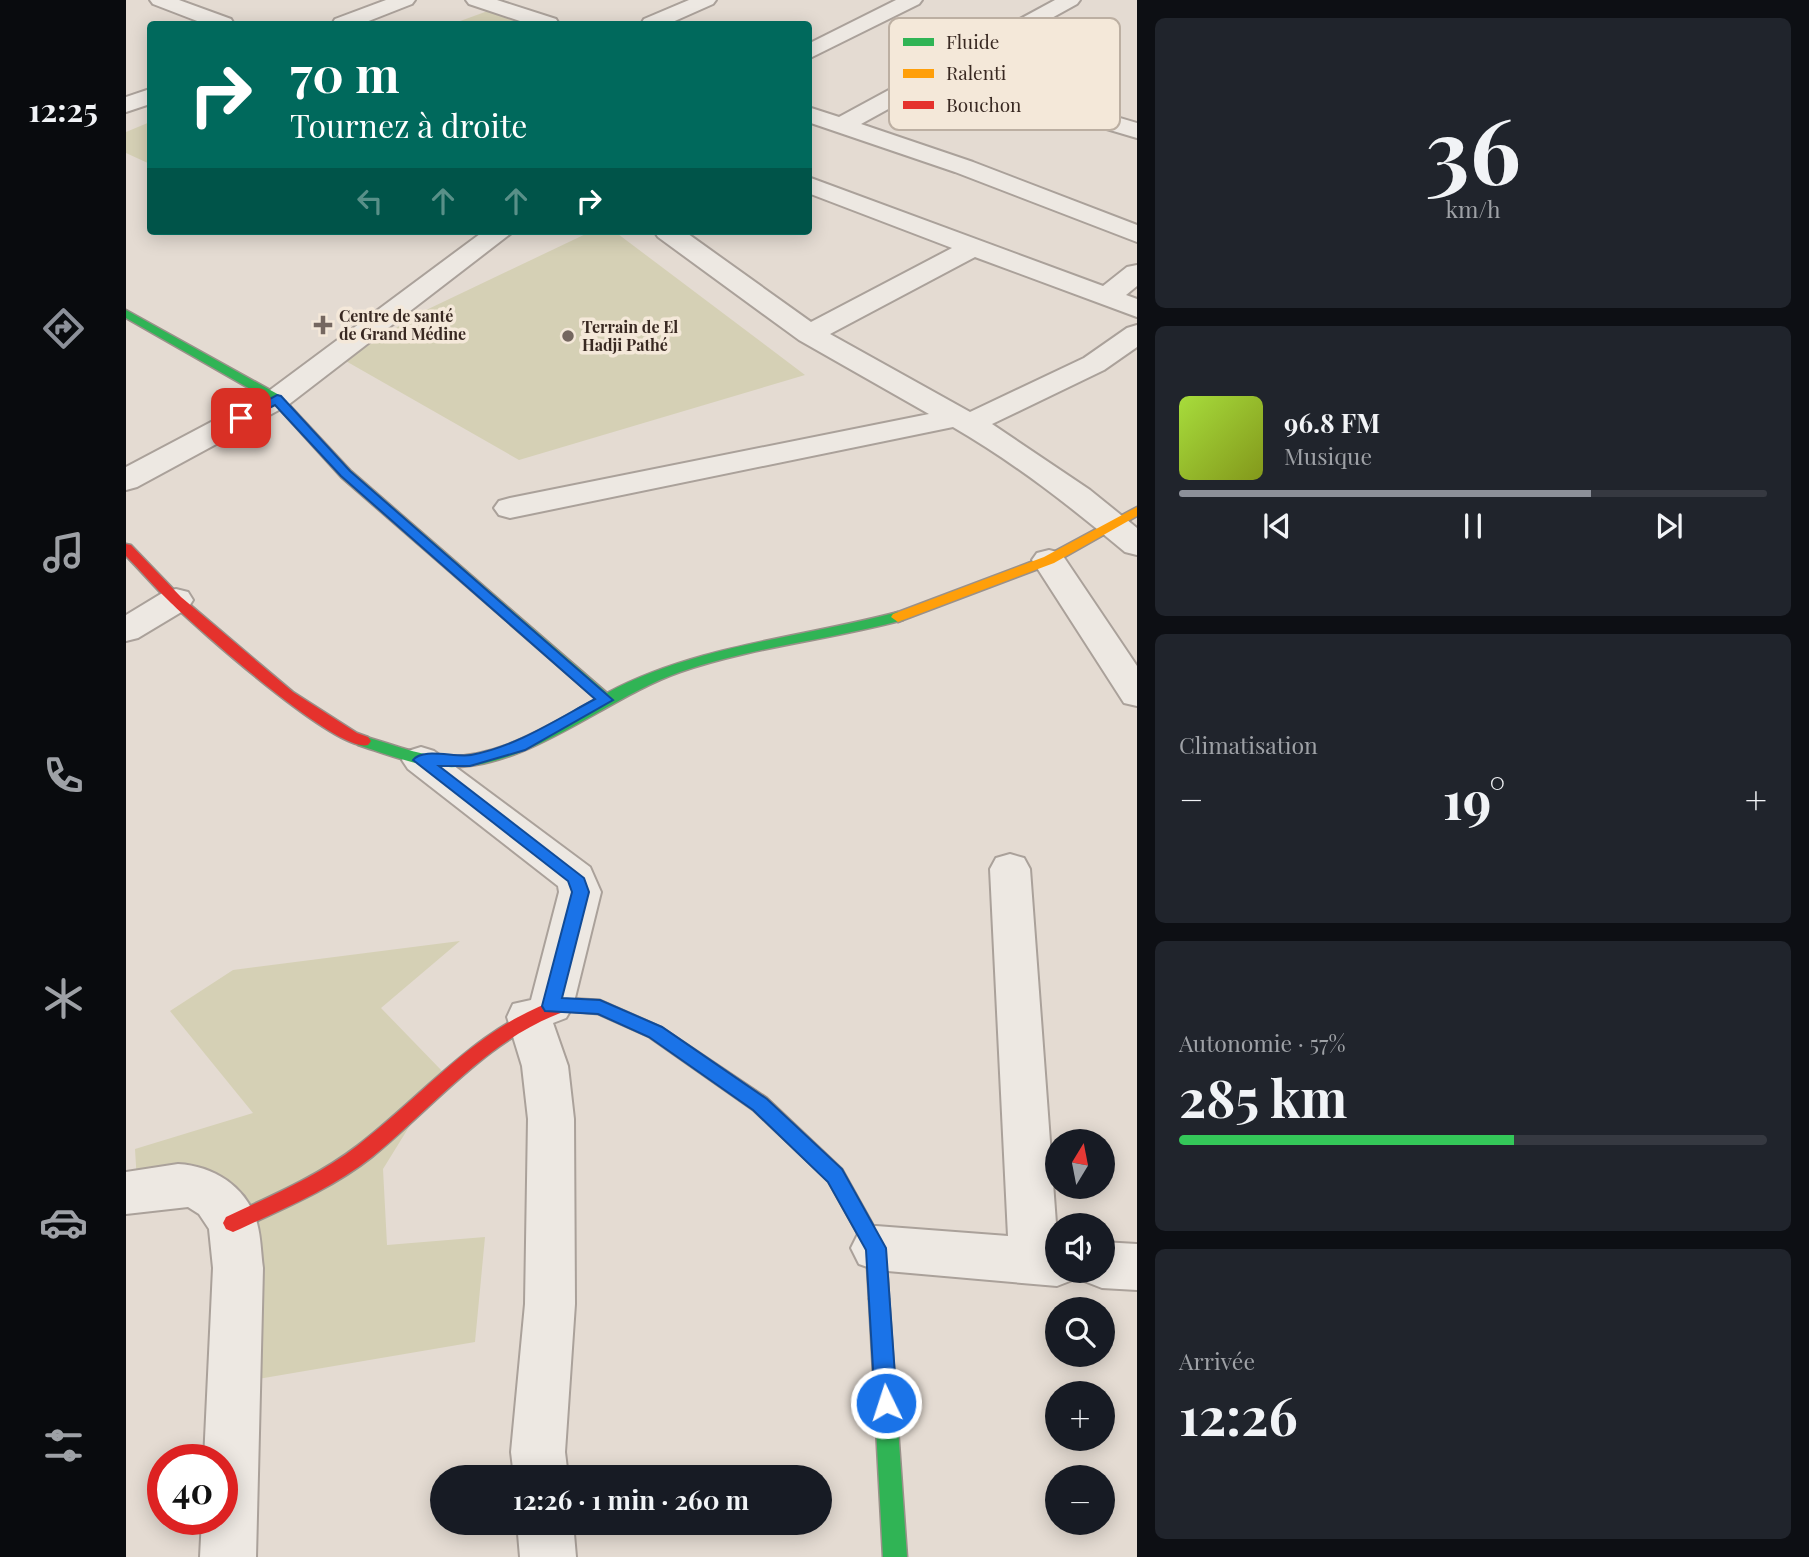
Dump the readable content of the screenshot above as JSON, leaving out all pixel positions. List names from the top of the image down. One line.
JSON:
{"places":{"health":["Centre de santé de Grand Médine"],"other":["Terrain de El Hadji Pathé"]},"legend":["Fluide","Ralenti","Bouchon"],"north":"top","page":{"tabs":"12:25","tile":[["36","km/h"],"Climatisation",["Autonomie · 57%","285 km"],["Arrivée","12:26"]],"turn":["70 m","Tournez à droite"],"song":["96.8 FM","Musique"],"heat":["−","19°","+"],"map_buttons":["+","−"],"limit":"40","trip":"12:26 · 1 min · 260 m"}}
